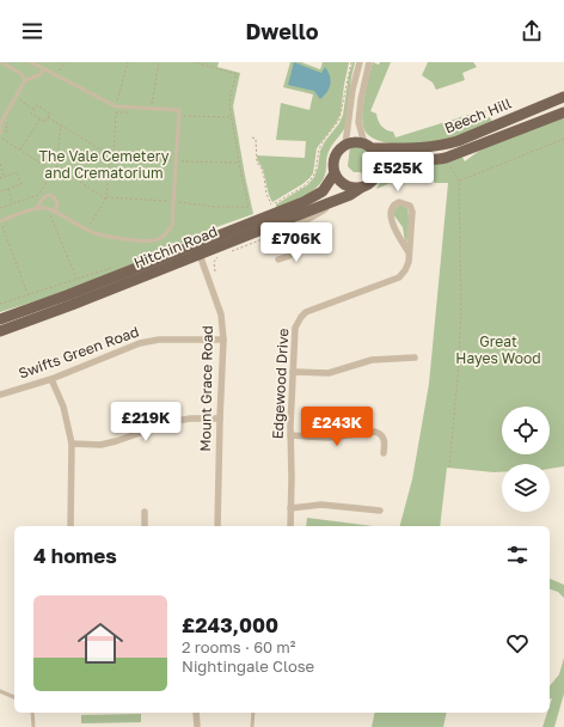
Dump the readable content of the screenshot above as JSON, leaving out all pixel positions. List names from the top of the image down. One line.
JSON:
{"streets":{"main road":["Beech Hill","Hitchin Road"],"street":["Swifts Green Road","Edgewood Drive","Mount Grace Road"]},"crossings":[["Beech Hill","Hitchin Road"],["Hitchin Road","Mount Grace Road"],["Swifts Green Road","Mount Grace Road"]],"parks":["The Vale Cemetery and Crematorium","Great Hayes Wood"],"page":{"header":"Dwello","price":["£525K","£706K","£219K","£243K"],"heading":"4 homes","list":[{"name":"£243,000","note":"2 rooms · 60 m² · Nightingale Close"}]}}
